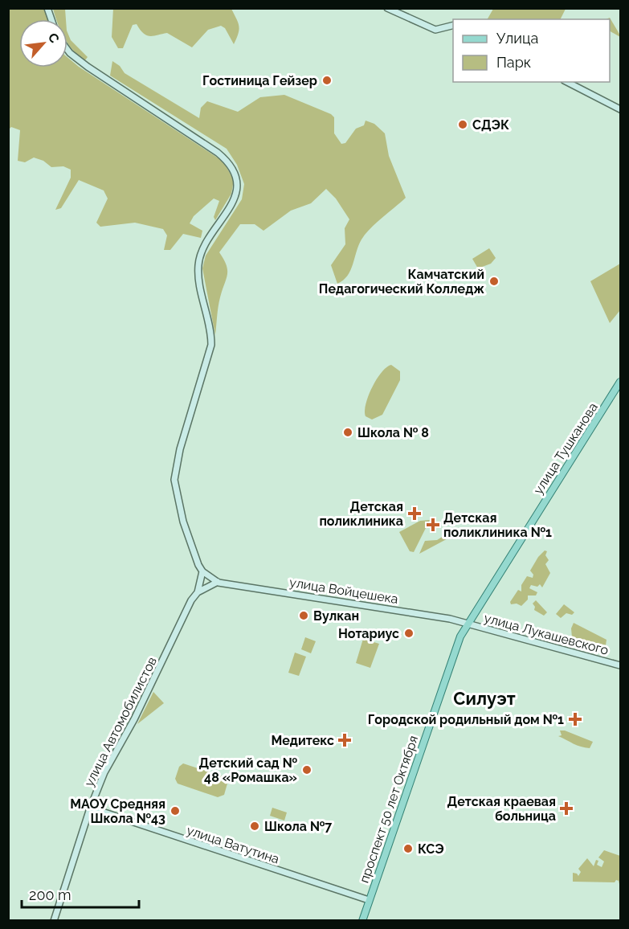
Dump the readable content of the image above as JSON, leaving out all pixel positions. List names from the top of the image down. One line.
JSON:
{"streets":{"main road":["улица Тушканова","улица Войцешека","улица Лукашевского","улица Автомобилистов","проспект 50 лет Октября","улица Ватутина"]},"crossings":[["улица Тушканова","улица Войцешека"],["улица Тушканова","улица Лукашевского"],["улица Тушканова","проспект 50 лет Октября"],["улица Войцешека","улица Лукашевского"],["улица Войцешека","проспект 50 лет Октября"],["улица Лукашевского","проспект 50 лет Октября"],["улица Автомобилистов","улица Ватутина"],["проспект 50 лет Октября","улица Ватутина"]],"districts":["Силуэт"],"places":{"other":["Гостиница Гейзер","СДЭК","Камчатский Педагогический Колледж","Школа № 8","Вулкан","Нотариус","Детский сад № 48 «Ромашка»","МАОУ Средняя Школа №43","Школа №7","КСЭ"],"health":["Детская поликлиника","Детская поликлиника №1","Городской родильный дом №1","Медитекс","Детская краевая больница"]},"legend":["Улица","Парк"],"scale_bar":"200 m","north":"top right"}
